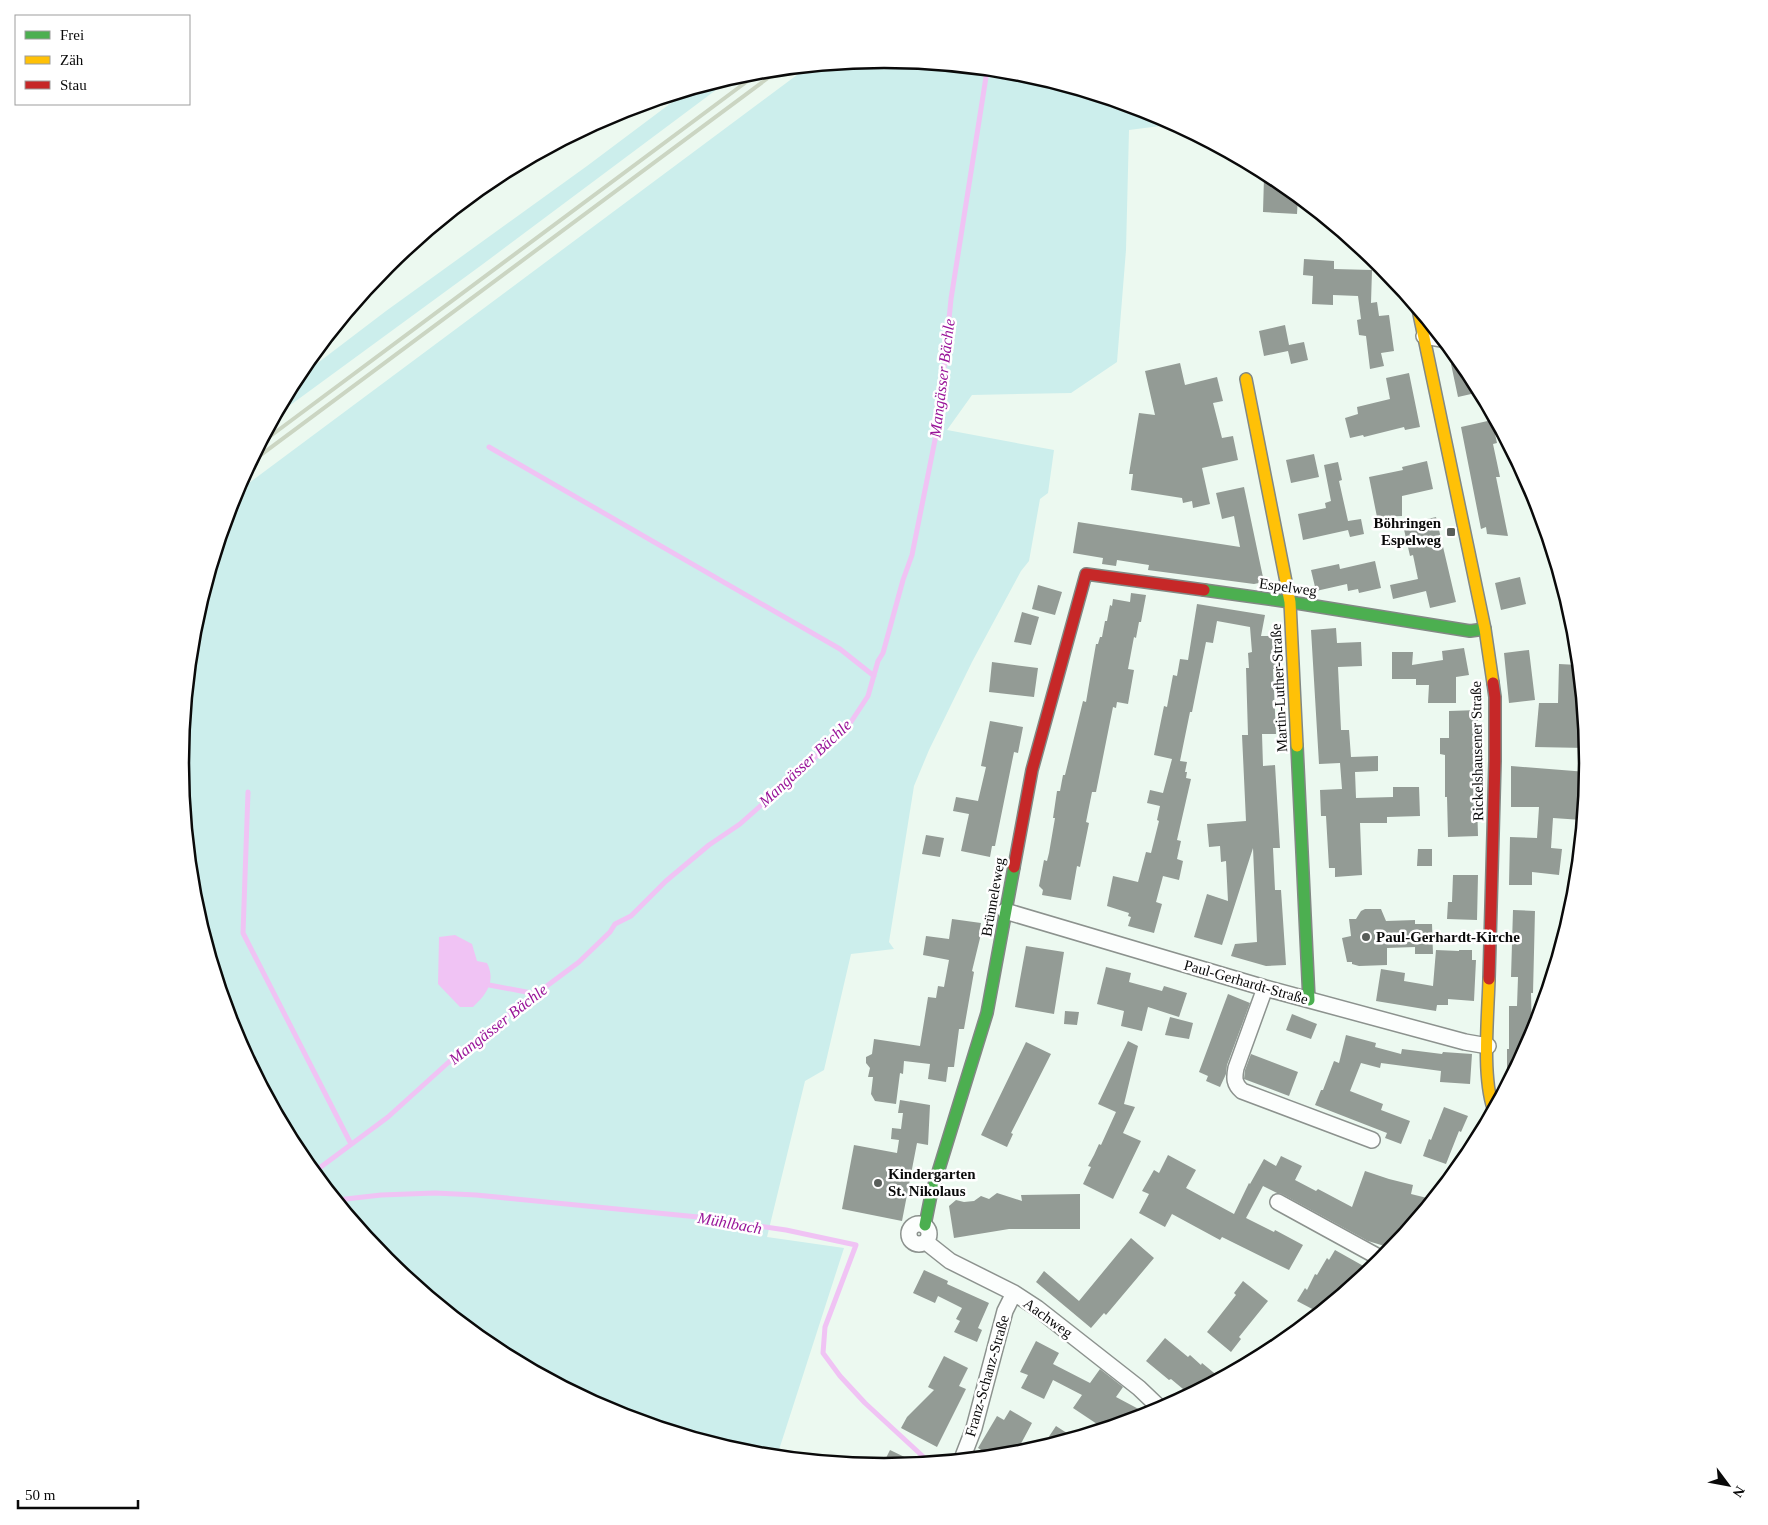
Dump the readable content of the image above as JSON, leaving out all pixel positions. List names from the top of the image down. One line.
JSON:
{"streets":{"street":["Espelweg","Martin-Luther-Straße","Rickelshausener Straße","Brünneleweg","Paul-Gerhardt-Straße","Aachweg","Franz-Schanz-Straße"]},"crossings":[["Espelweg","Martin-Luther-Straße"],["Espelweg","Rickelshausener Straße"],["Espelweg","Brünneleweg"],["Martin-Luther-Straße","Paul-Gerhardt-Straße"],["Rickelshausener Straße","Paul-Gerhardt-Straße"],["Brünneleweg","Paul-Gerhardt-Straße"],["Brünneleweg","Aachweg"],["Aachweg","Franz-Schanz-Straße"]],"water":["Mangässer Bächle","Mühlbach"],"places":{"transit":["Böhringen Espelweg"],"other":["Paul-Gerhardt-Kirche","Kindergarten St. Nikolaus"]},"legend":["Frei","Zäh","Stau"],"scale_bar":"50 m","north":"bottom right"}
